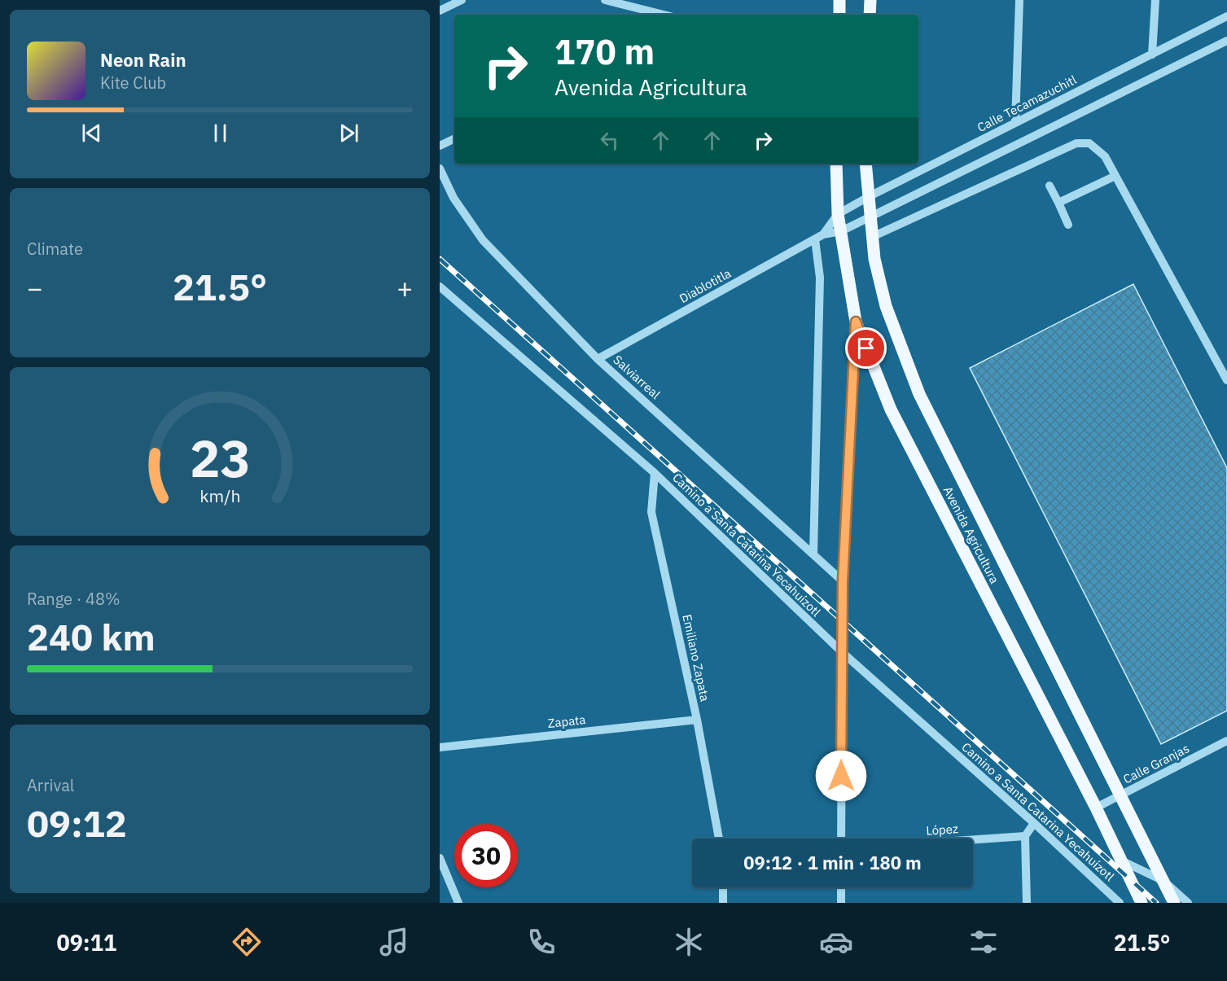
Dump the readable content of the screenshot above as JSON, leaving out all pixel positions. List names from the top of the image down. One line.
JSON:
{"streets":{"main road":["Avenida Agricultura"],"street":["Calle Tecamazuchitl","Diablotitla","Salviarreal","Camino a Santa Catarina Yecahuízotl","Emiliano Zapata","Zapata","Calle Granjas","López"]},"crossings":[["Calle Tecamazuchitl","Diablotitla"],["Calle Tecamazuchitl","Avenida Agricultura"],["Diablotitla","Salviarreal"],["Diablotitla","Avenida Agricultura"],["Avenida Agricultura","Calle Granjas"],["Camino a Santa Catarina Yecahuízotl","Emiliano Zapata"],["Emiliano Zapata","Zapata"]],"page":{"turn":["170 m","Avenida Agricultura"],"song":["Neon Rain","Kite Club"],"tile":["Climate",["Range · 48%","240 km"],["Arrival","09:12"]],"heat":["−","21.5°","+"],"limit":"30","trip":"09:12 · 1 min · 180 m","tabs":["09:11","21.5°"],"gauge":["23","km/h"]}}
